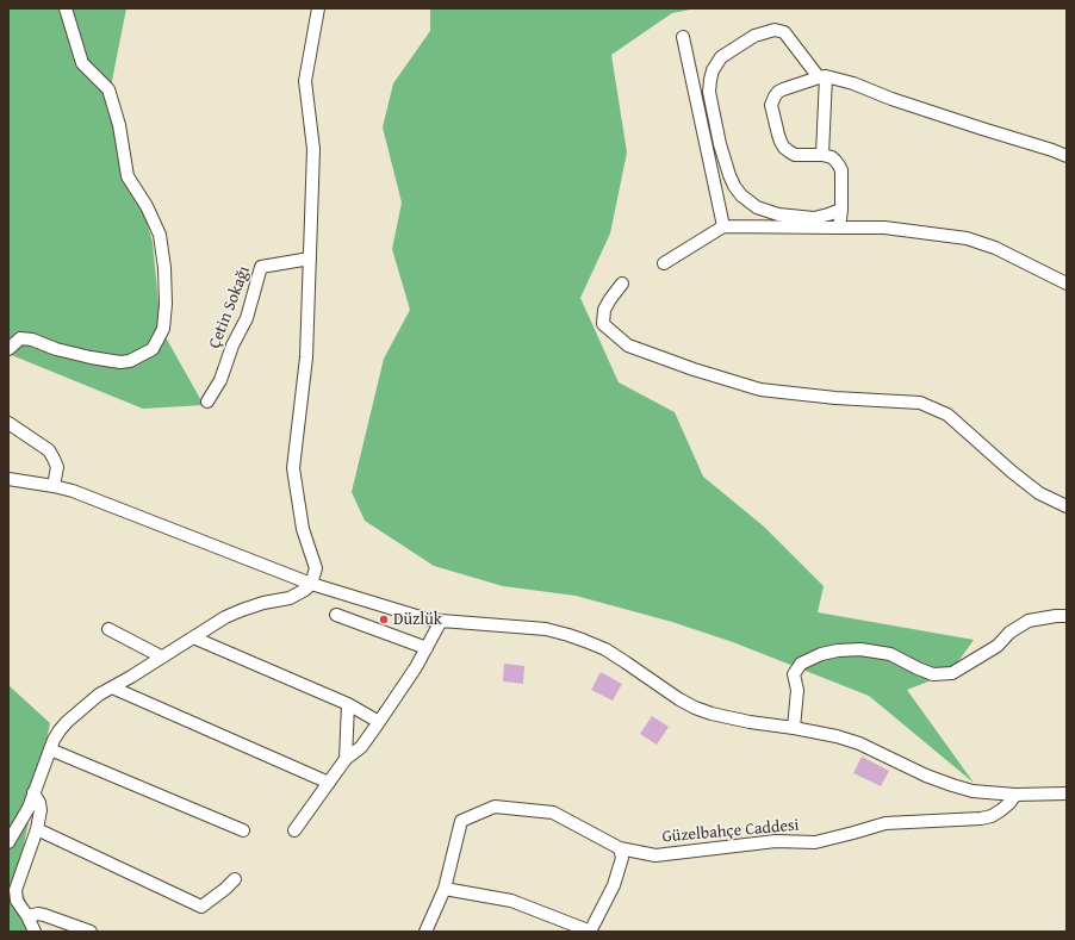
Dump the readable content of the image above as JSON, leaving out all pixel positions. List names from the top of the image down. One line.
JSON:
{"streets":{"street":["Çetin Sokağı","Güzelbahçe Caddesi"]},"places":["Düzlük"]}
